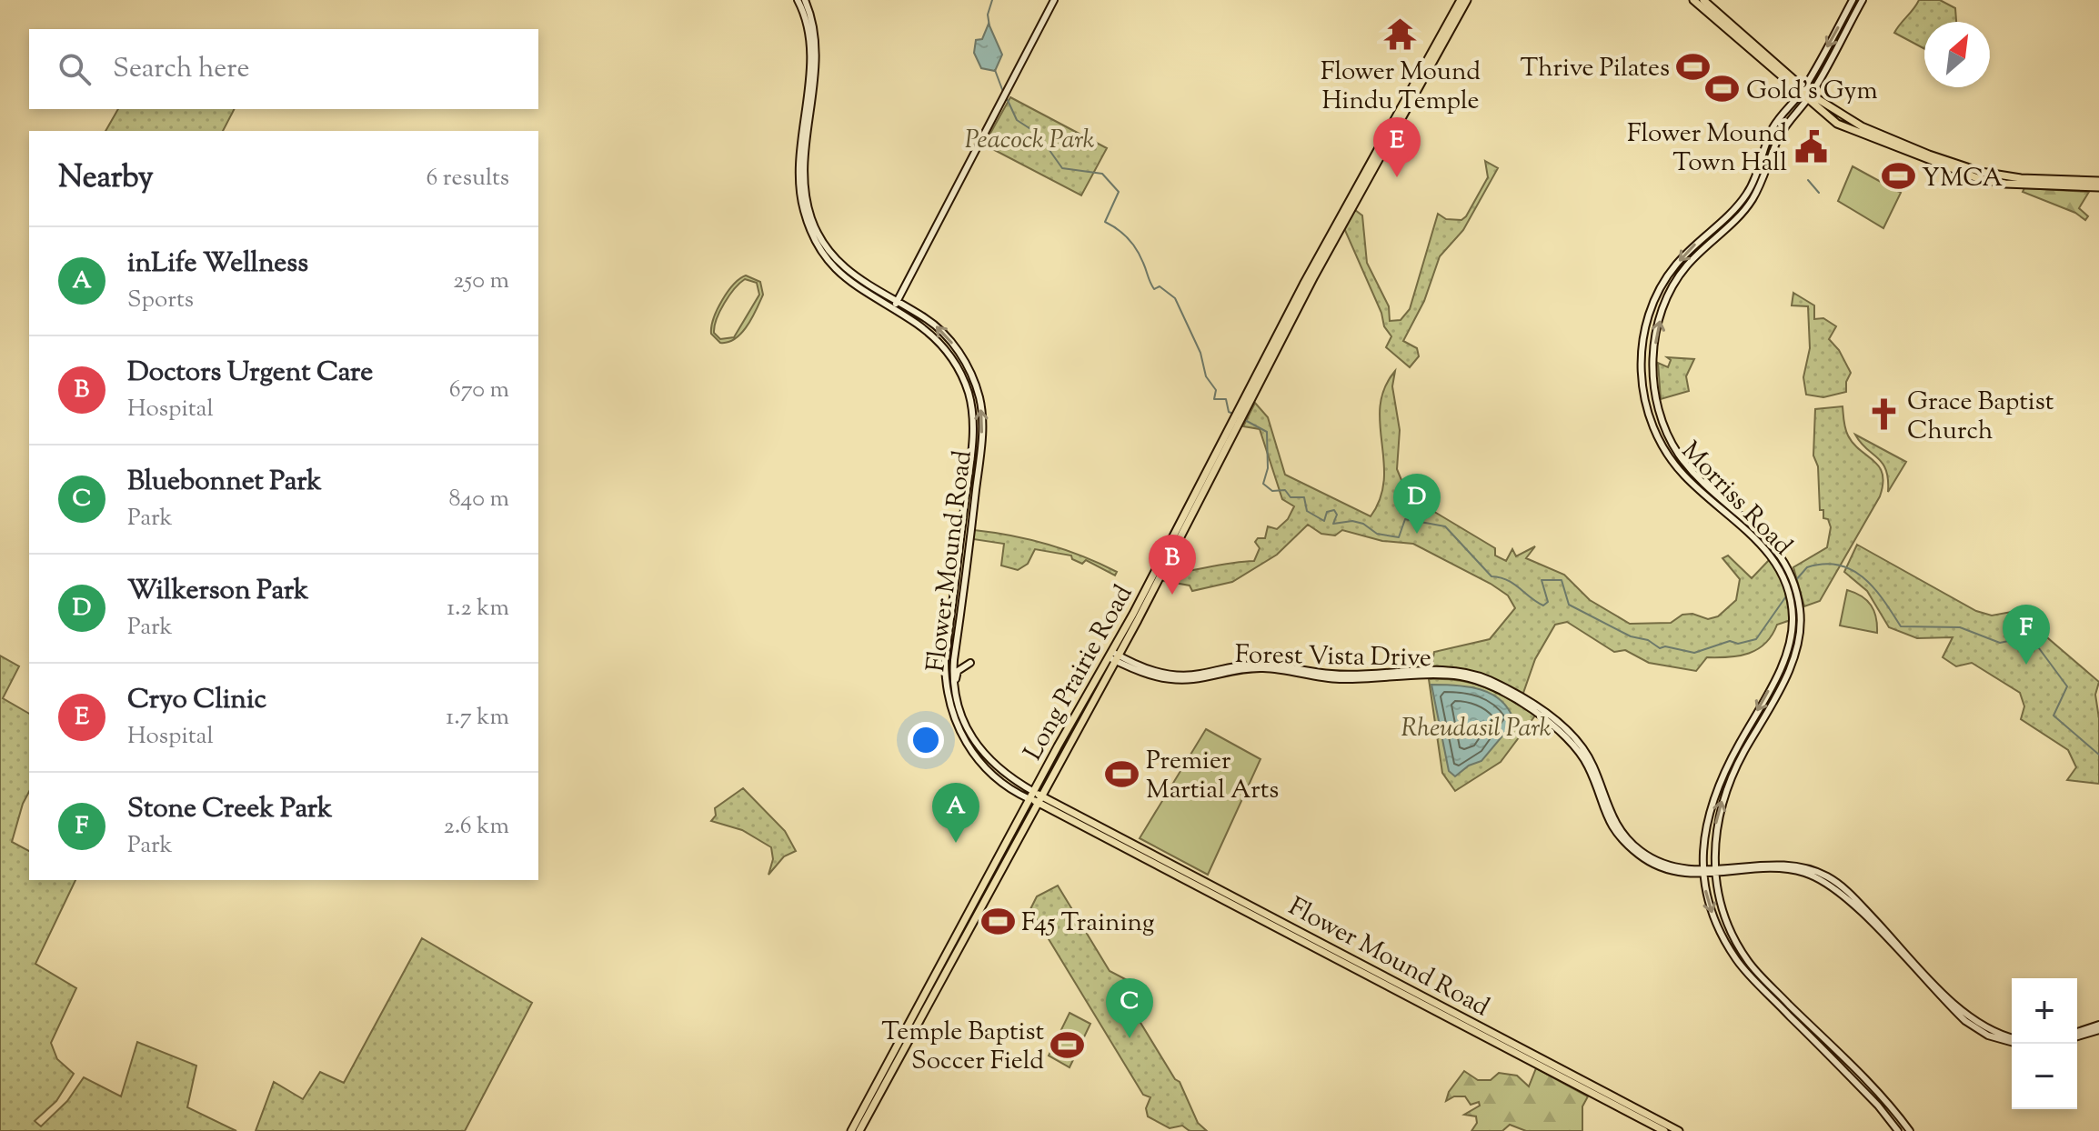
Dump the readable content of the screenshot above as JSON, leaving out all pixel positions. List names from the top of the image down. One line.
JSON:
{"streets":{"main road":["Morriss Road","Flower Mound Road","Forest Vista Drive","Long Prairie Road"]},"crossings":[["Morriss Road","Forest Vista Drive"],["Flower Mound Road","Long Prairie Road"],["Forest Vista Drive","Long Prairie Road"]],"parks":["Peacock Park","Rheudasil Park"],"places":{"temple":["Flower Mound Hindu Temple"],"sports":["Thrive Pilates","Gold's Gym","YMCA","Premier Martial Arts","F45 Training","Temple Baptist Soccer Field"],"public building":["Flower Mound Town Hall"],"church":["Grace Baptist Church"]},"north":"top right","page":{"search":"Search here","pins":["E","D","B","F","A","C"],"heading":["Nearby","6 results"],"list":[{"mark":"A","name":"inLife Wellness","note":"Sports","value":"250 m"},{"mark":"B","name":"Doctors Urgent Care","note":"Hospital","value":"670 m"},{"mark":"C","name":"Bluebonnet Park","note":"Park","value":"840 m"},{"mark":"D","name":"Wilkerson Park","note":"Park","value":"1.2 km"},{"mark":"E","name":"Cryo Clinic","note":"Hospital","value":"1.7 km"},{"mark":"F","name":"Stone Creek Park","note":"Park","value":"2.6 km"}],"map_buttons":["+","−"]}}
